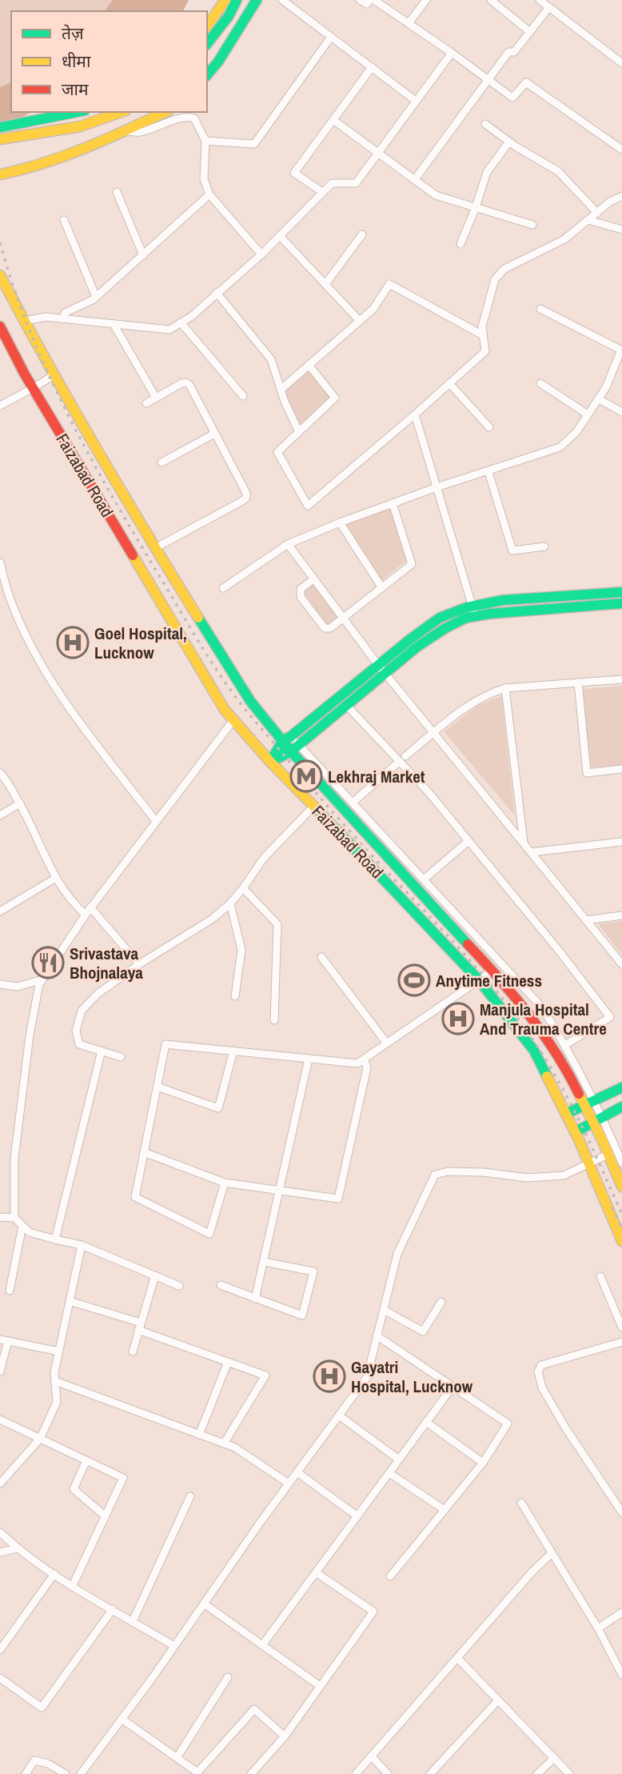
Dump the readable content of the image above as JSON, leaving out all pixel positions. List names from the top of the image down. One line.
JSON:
{"streets":{"main road":["Faizabad Road"]},"places":{"hospital":["Goel Hospital, Lucknow","Manjula Hospital And Trauma Centre","Gayatri Hospital, Lucknow"],"metro station":["Lekhraj Market"],"restaurant":["Srivastava Bhojnalaya"],"sports":["Anytime Fitness"]},"legend":["तेज़","धीमा","जाम"]}
